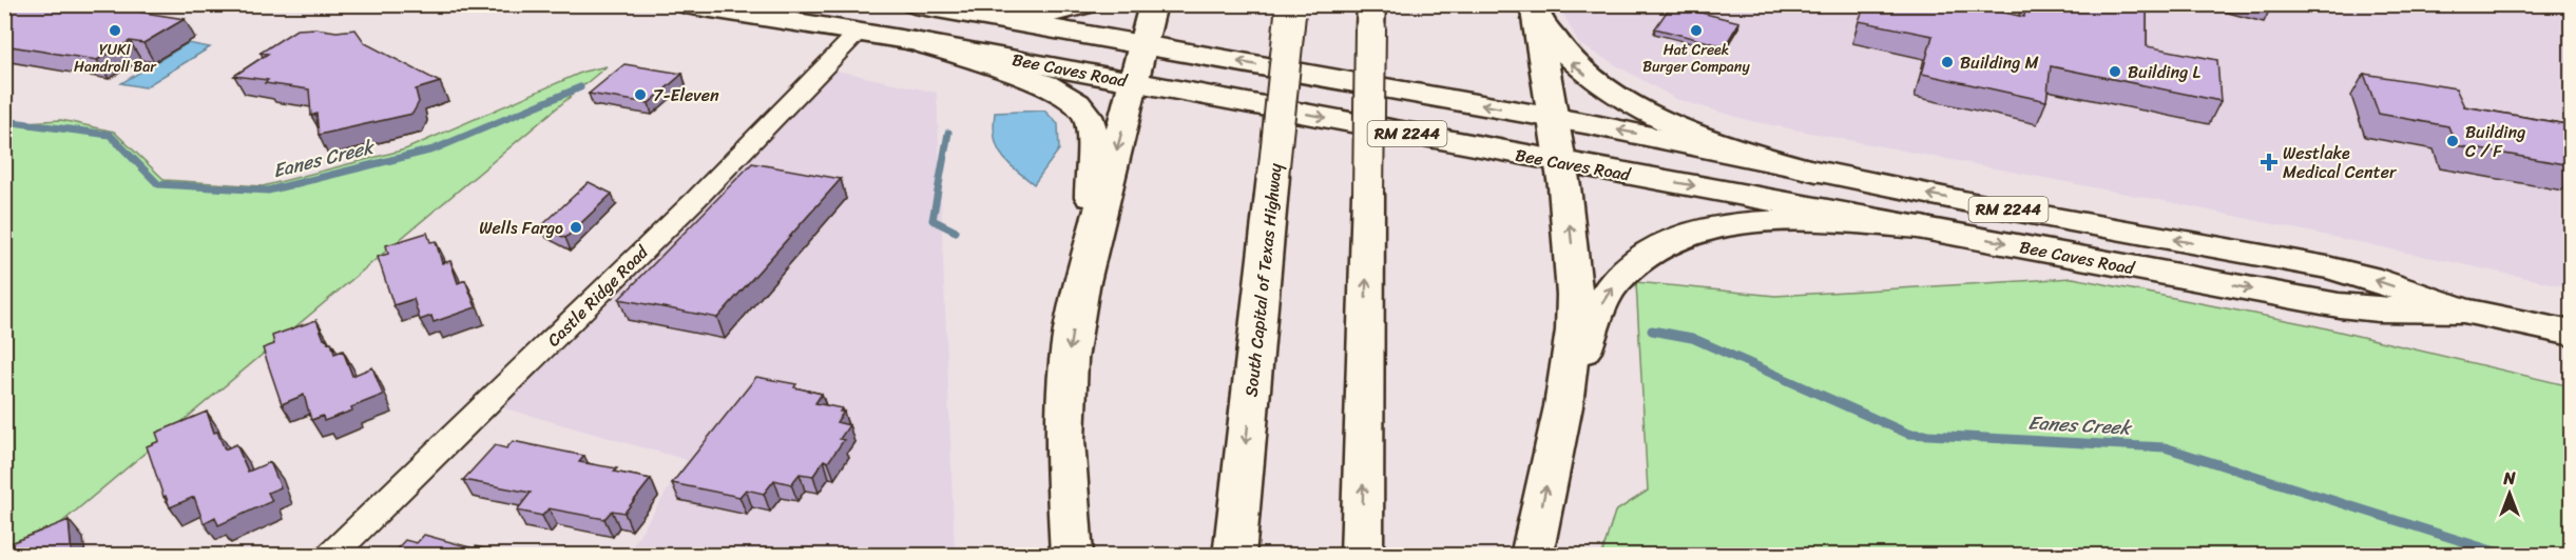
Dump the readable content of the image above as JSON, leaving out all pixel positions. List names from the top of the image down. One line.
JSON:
{"streets":{"main road":["Bee Caves Road","RM 2244","South Capital of Texas Highway"],"street":["Castle Ridge Road"]},"crossings":[["Bee Caves Road","Castle Ridge Road"]],"water":["Eanes Creek"],"places":{"other":["YUKI Handroll Bar","Hat Creek Burger Company","Building M","Building L","7-Eleven","Building C / F","Wells Fargo"],"health":["Westlake Medical Center"]},"north":"top"}
